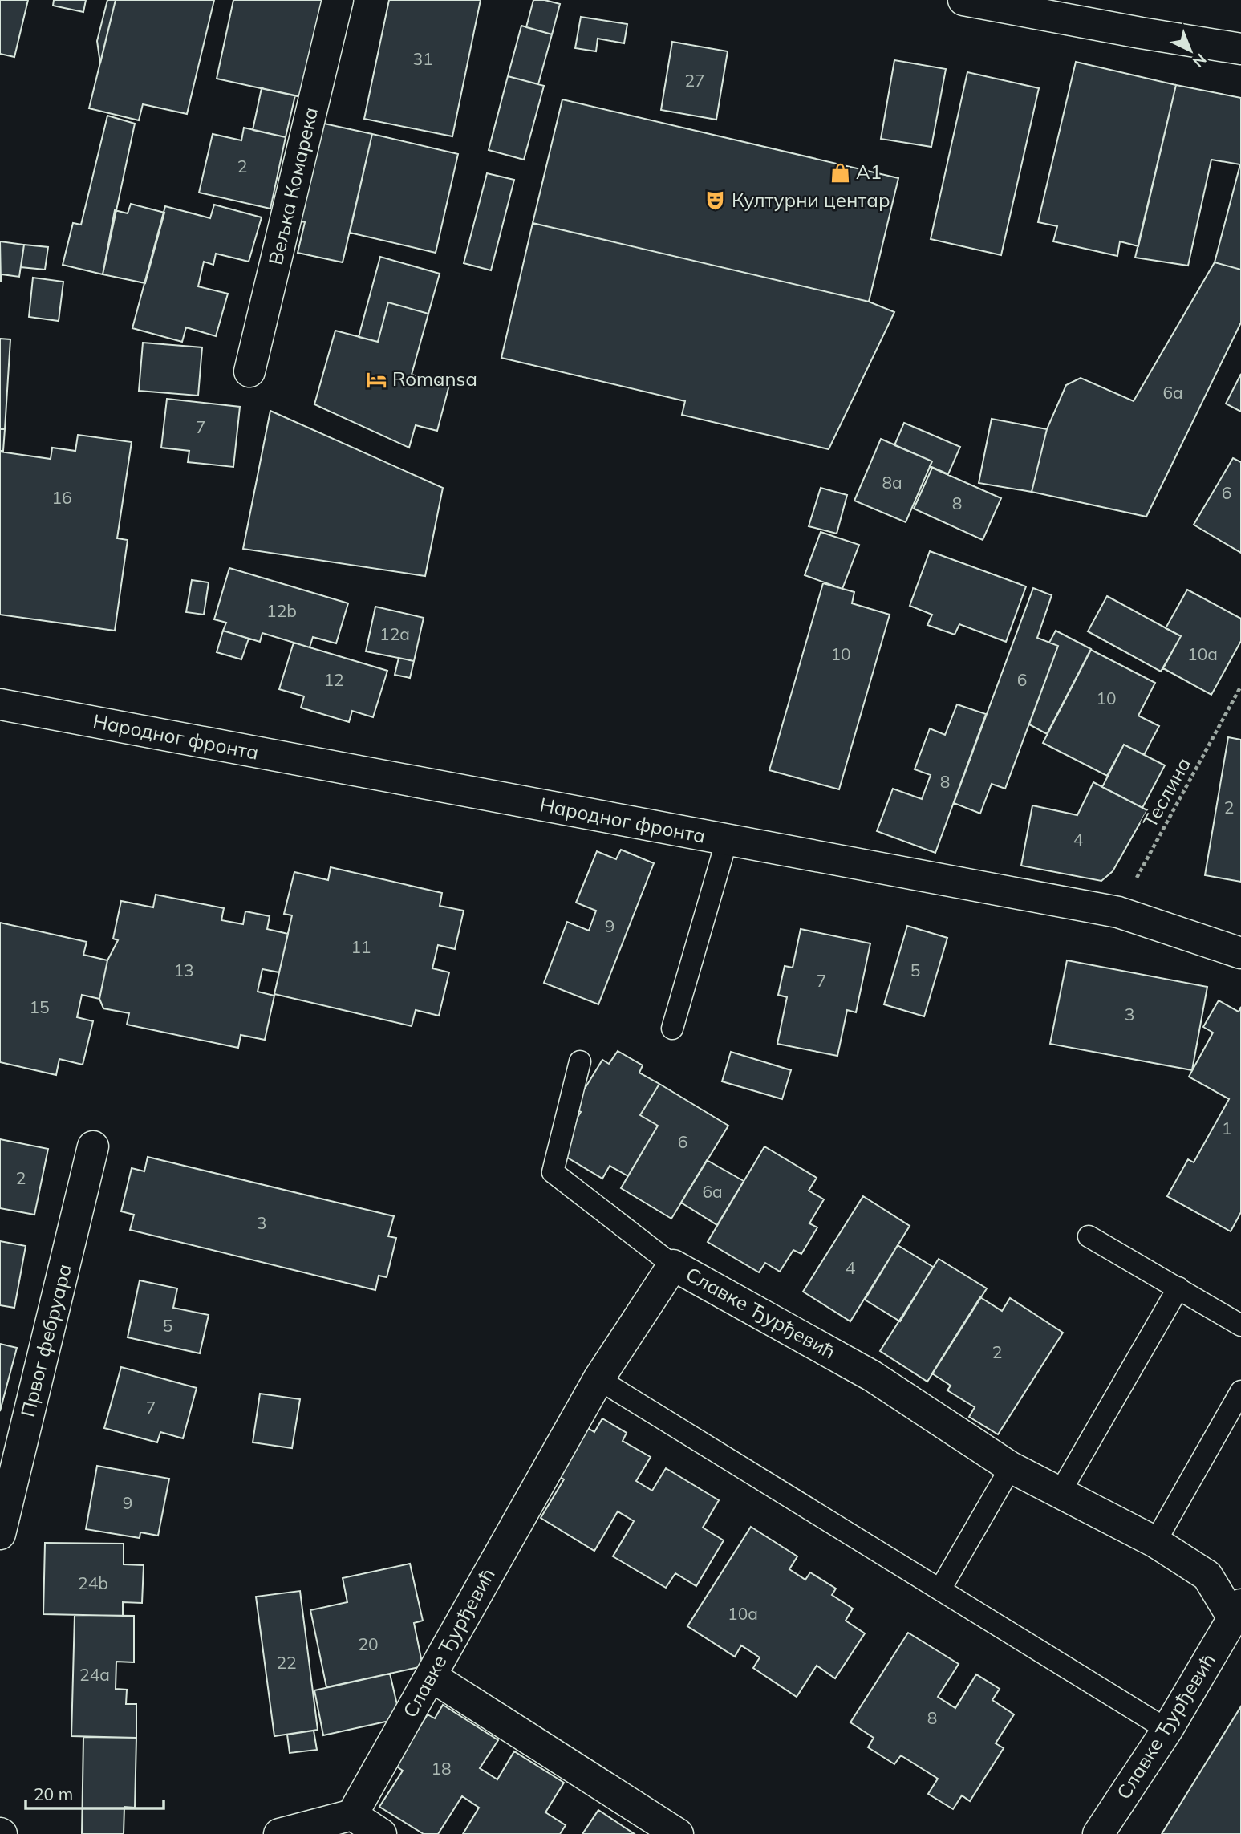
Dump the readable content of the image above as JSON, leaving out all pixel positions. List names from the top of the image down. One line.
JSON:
{"streets":{"street":["Вељка Комарека","Народног фронта","Славке Ђурђевић","Првог фебруара"],"path":["Теслина"]},"crossings":[["Народног фронта","Теслина"]],"places":{"shop":["A1"],"theatre":["Културни центар"],"hotel":["Romansa"]},"house_numbers":["31","27","2","6a","7","8a","6","16","8","12b","12a","10","10a","12","6","10","8","2","4","9","11","13","5","7","15","3","1","6","2","6a","3","4","5","2","7","9","24b","10a","20","22","24a","8","18"],"scale_bar":"20 m","north":"bottom right"}
